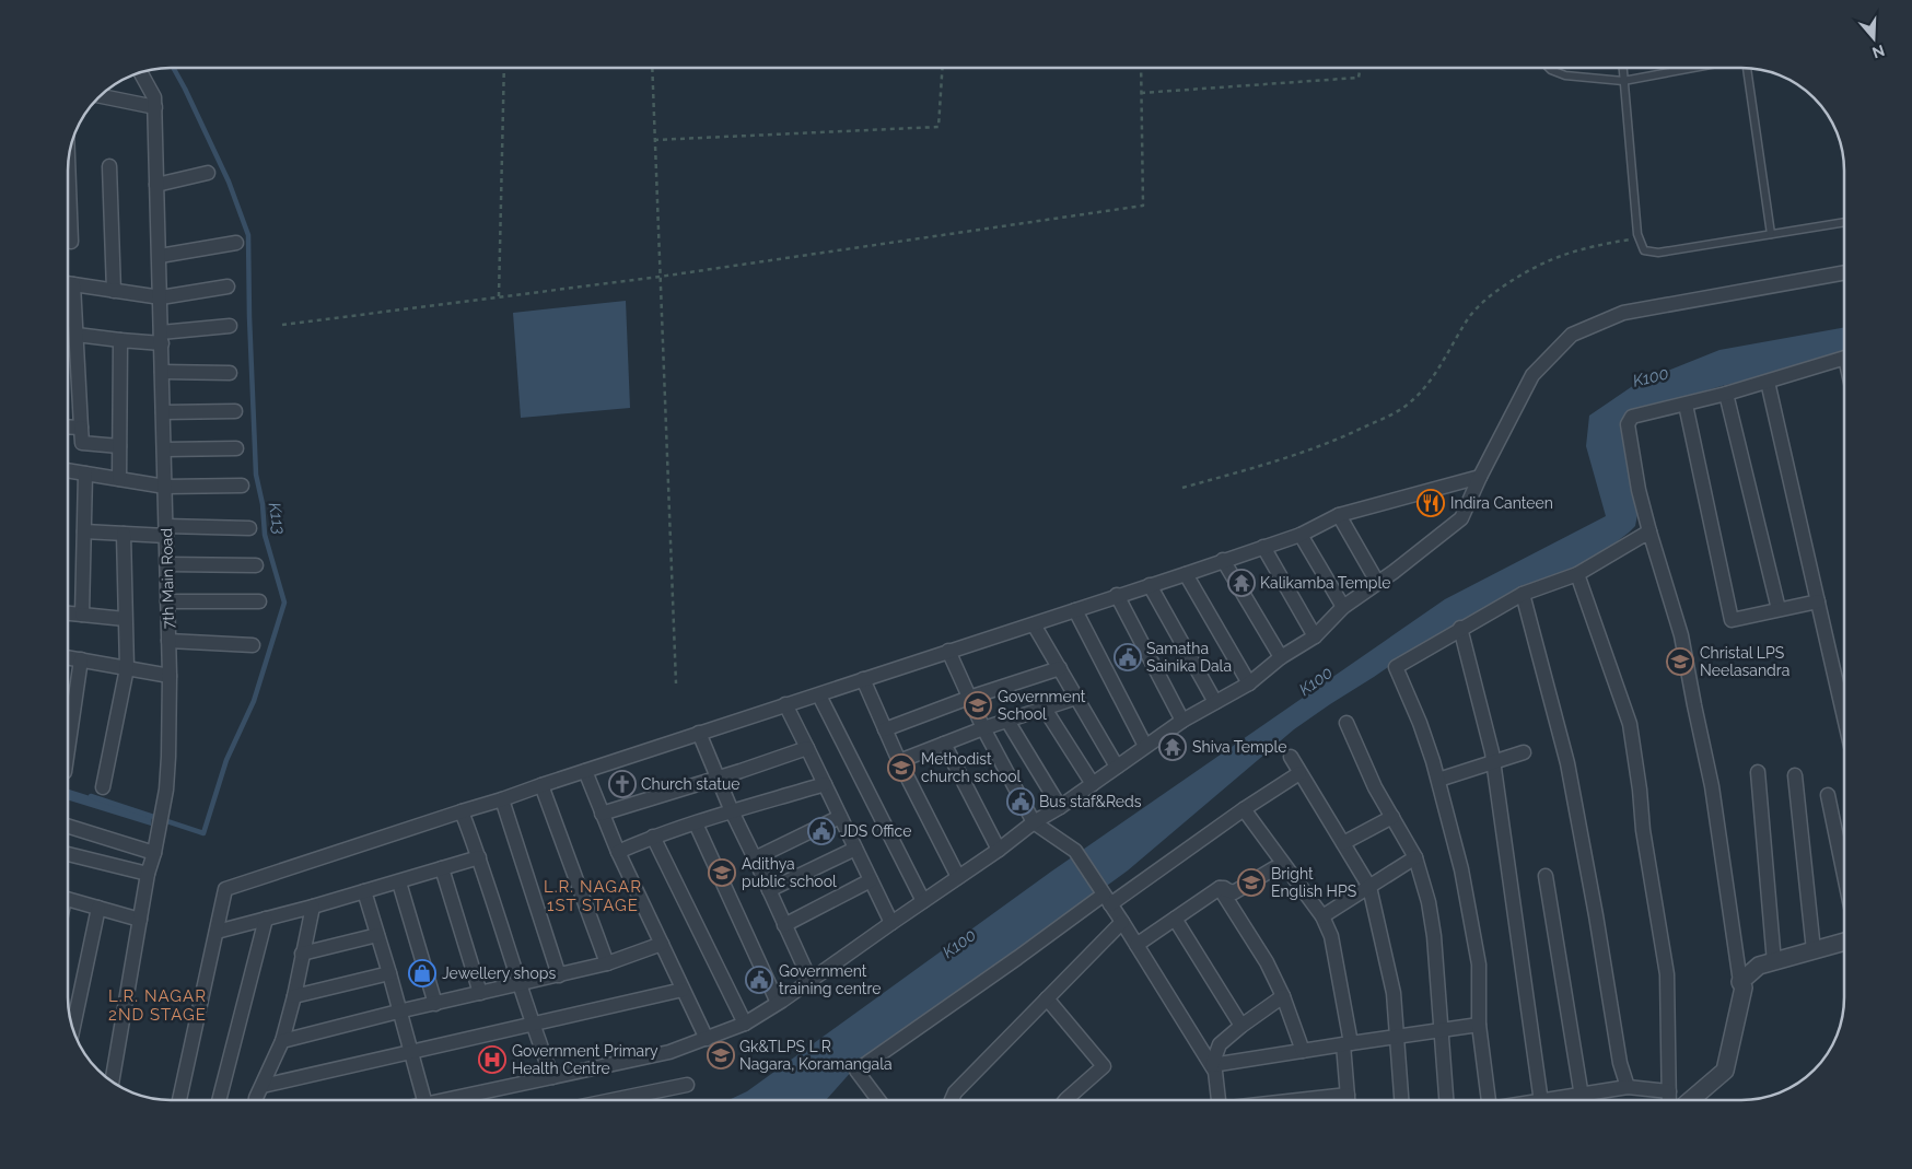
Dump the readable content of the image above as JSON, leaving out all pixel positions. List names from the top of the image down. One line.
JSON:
{"streets":{"street":["7th Main Road"]},"districts":["L.R. NAGAR 1ST STAGE","L.R. NAGAR 2ND STAGE"],"water":["K100","K113"],"places":{"restaurant":["Indira Canteen"],"temple":["Kalikamba Temple","Shiva Temple"],"public building":["Samatha Sainika Dala","Bus staf&Reds","JDS Office","Government training centre"],"school or university":["Christal LPS Neelasandra","Government School","Methodist church school","Adithya public school","Bright English HPS","Gk&TLPS L R Nagara, Koramangala"],"church":["Church statue"],"shop":["Jewellery shops"],"hospital":["Government Primary Health Centre"]},"north":"bottom"}
